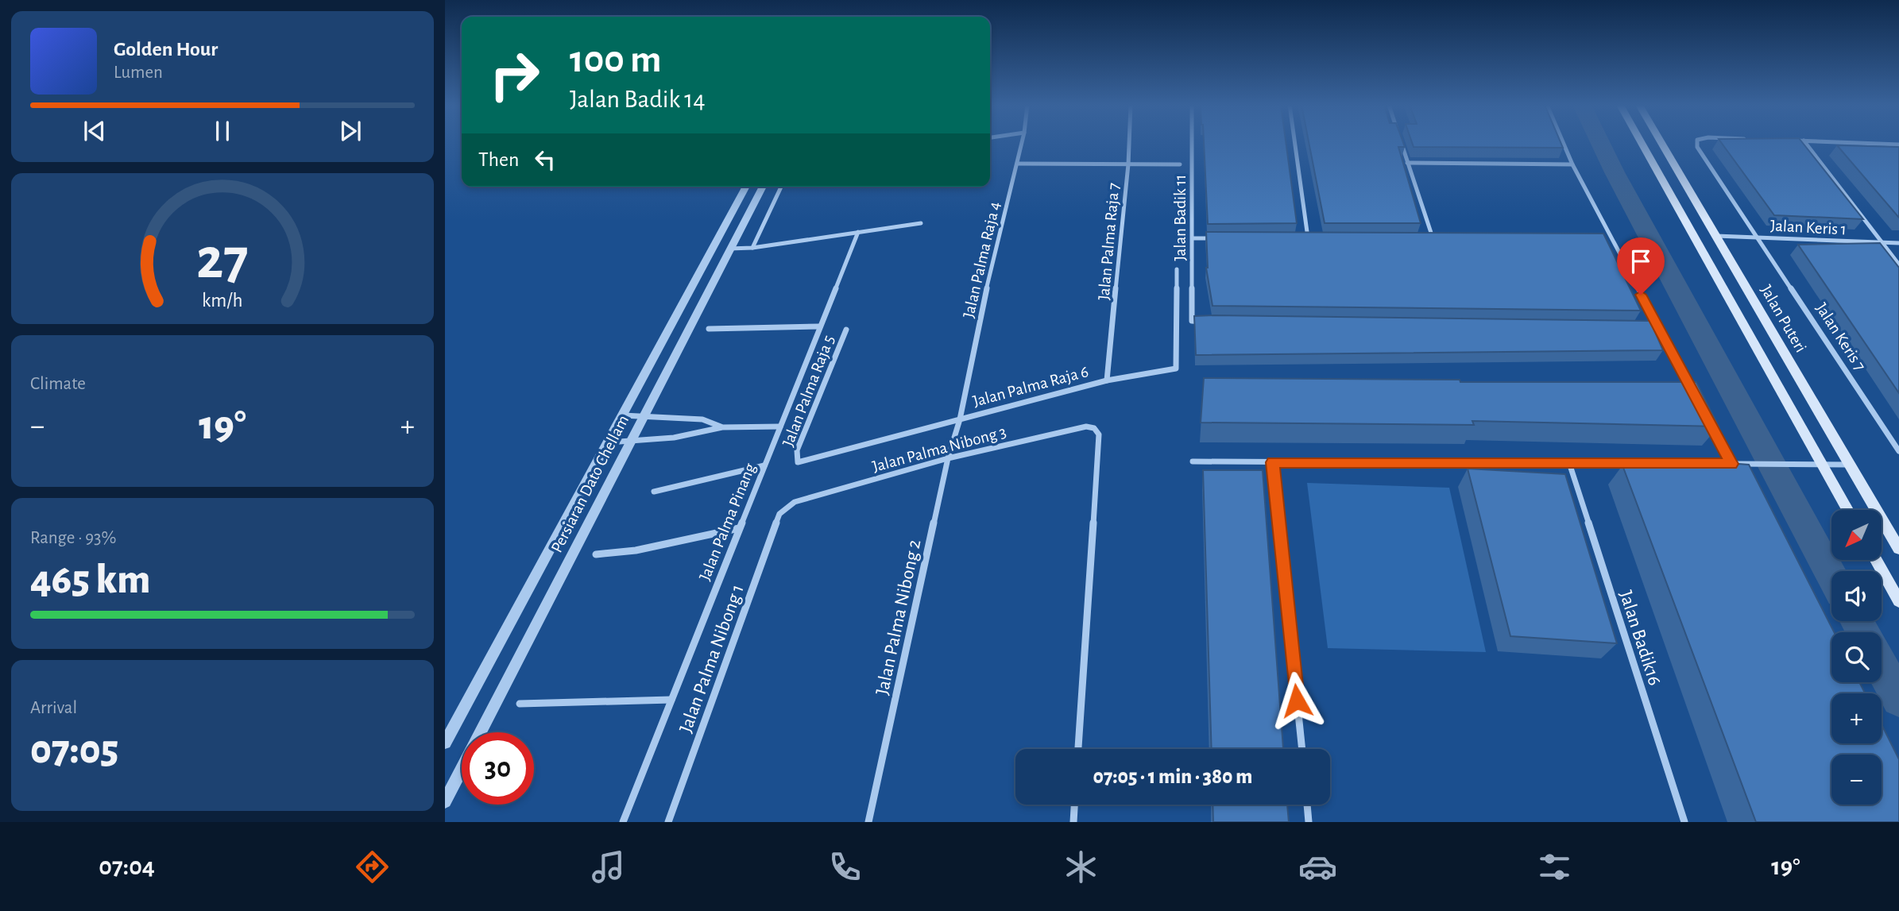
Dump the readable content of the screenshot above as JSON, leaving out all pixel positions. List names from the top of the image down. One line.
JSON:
{"streets":{"main road":["Jalan Puteri"],"street":["Jalan Badik 11","Jalan Keris 1","Jalan Palma Raja 7","Jalan Palma Raja 4","Jalan Keris 7","Jalan Palma Raja 6","Jalan Palma Raja 5","Jalan Palma Nibong 3","Persiaran Dato Chellam","Jalan Palma Pinang","Jalan Palma Nibong 2","Jalan Badik16","Jalan Palma Nibong 1"]},"crossings":[["Jalan Keris 1","Jalan Puteri"],["Jalan Keris 1","Jalan Keris 7"],["Jalan Palma Raja 7","Jalan Palma Raja 6"],["Jalan Palma Raja 4","Jalan Palma Raja 6"],["Jalan Palma Raja 4","Jalan Palma Nibong 2"],["Jalan Palma Raja 6","Jalan Palma Raja 5"],["Jalan Palma Raja 6","Jalan Palma Nibong 2"],["Jalan Palma Nibong 3","Jalan Palma Nibong 2"],["Jalan Palma Nibong 3","Jalan Palma Nibong 1"]],"north":"bottom left","page":{"turn":["100 m","Jalan Badik 14"],"song":["Golden Hour","Lumen"],"then":"Then","tile":["Climate",["Range · 93%","465 km"],["Arrival","07:05"]],"heat":["−","19°","+"],"map_buttons":["+","−"],"limit":"30","trip":"07:05 · 1 min · 380 m","tabs":["07:04","19°"],"gauge":["27","km/h"]}}
